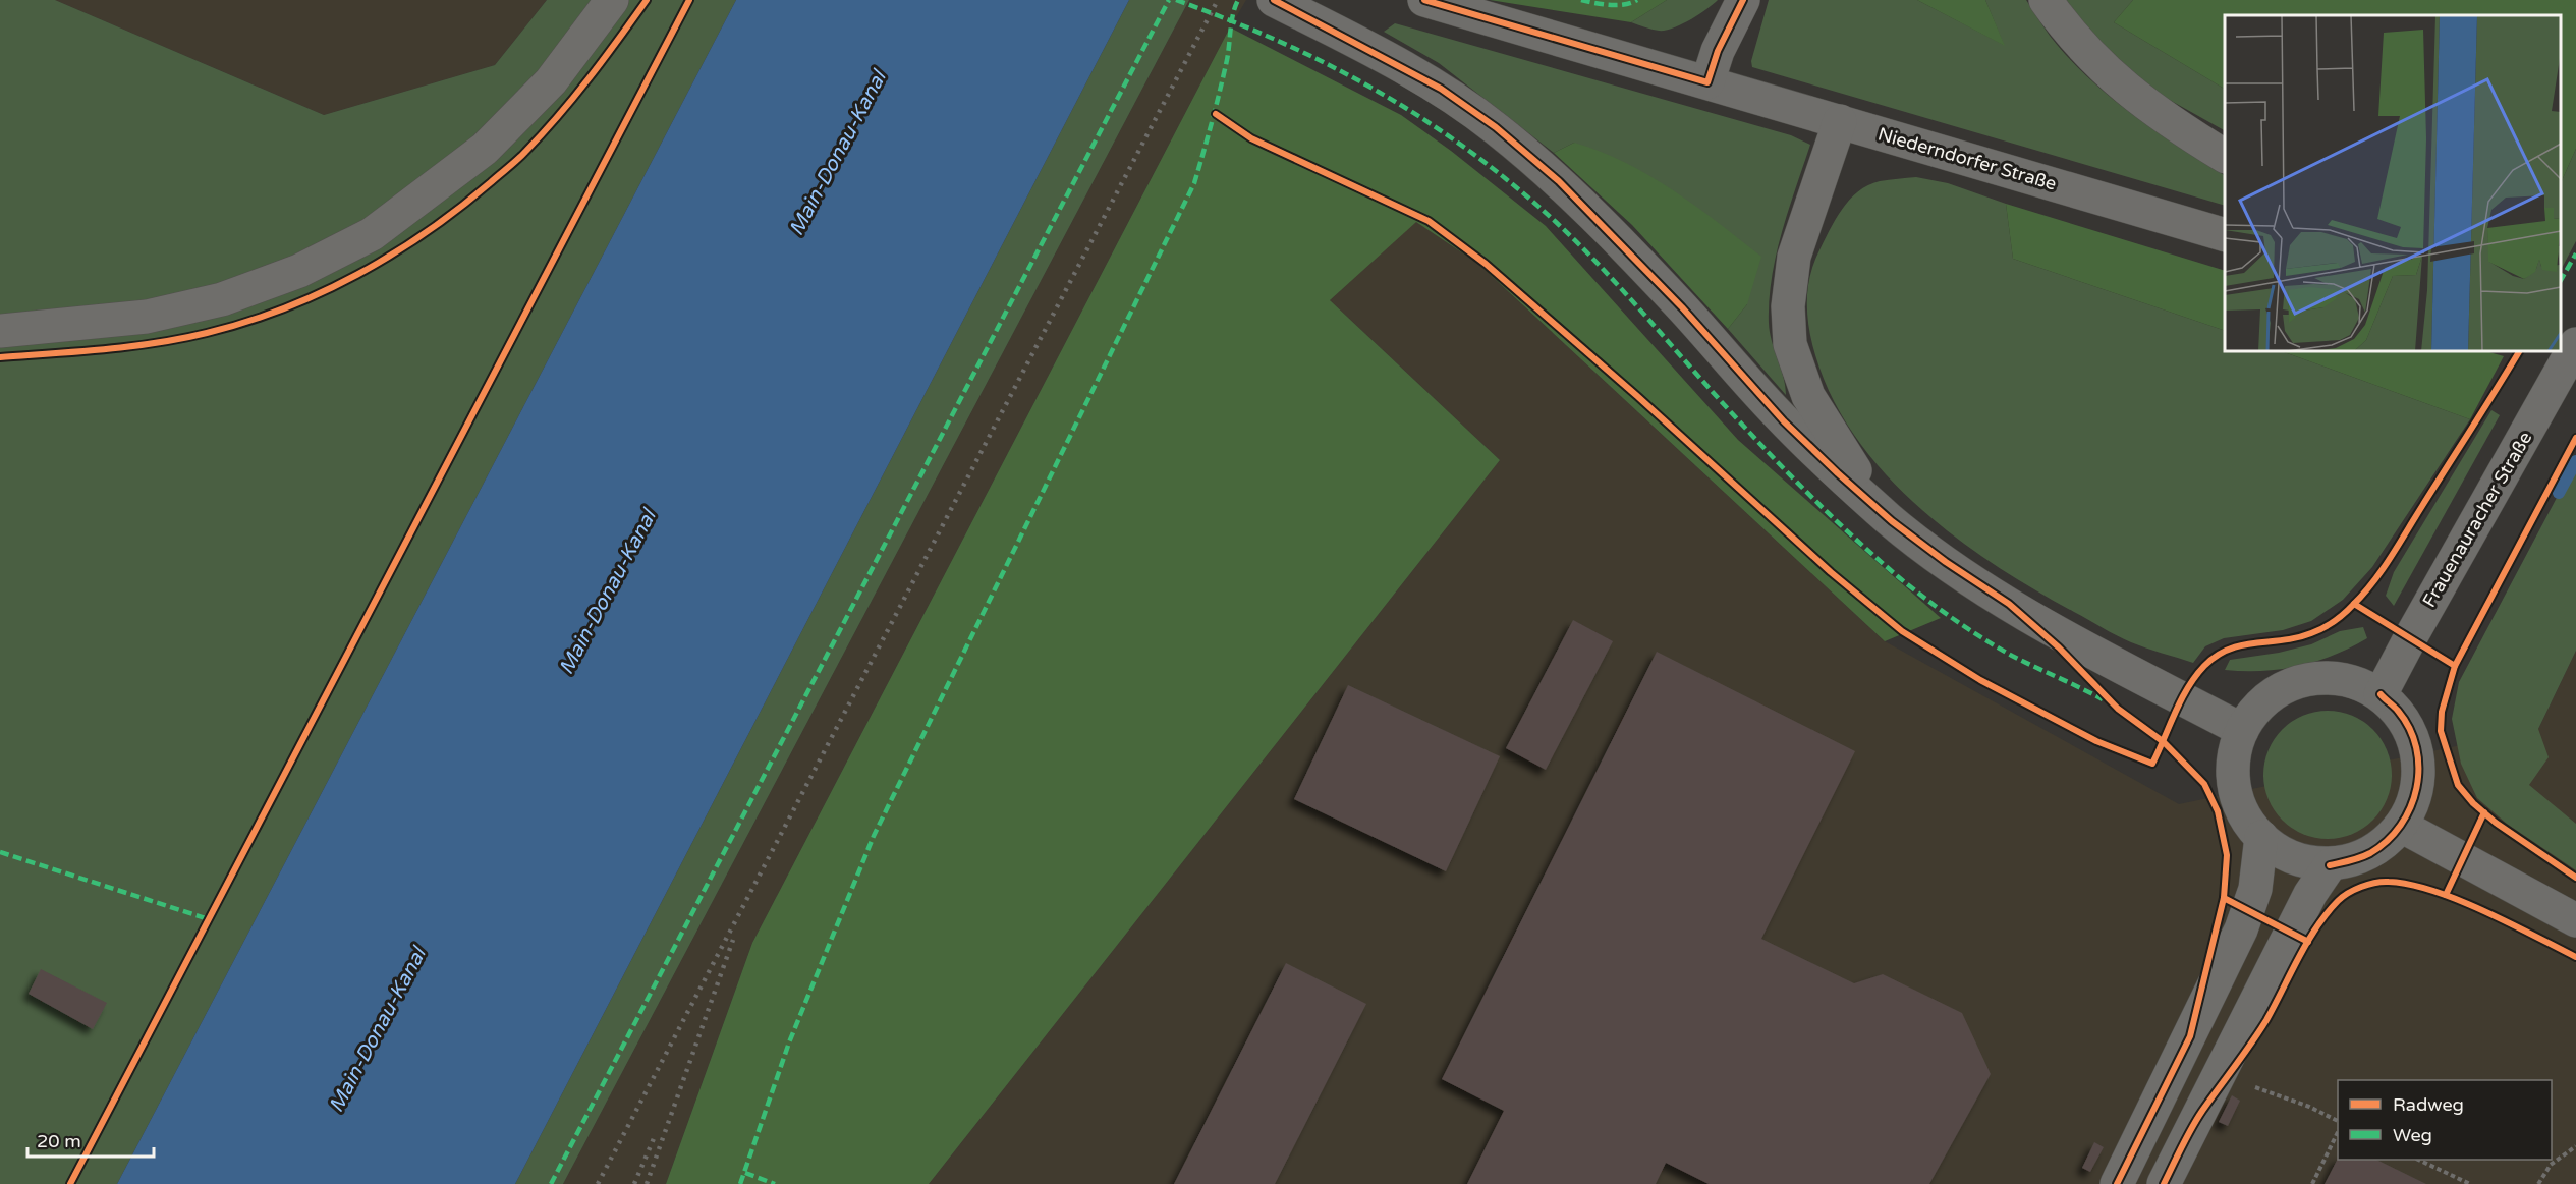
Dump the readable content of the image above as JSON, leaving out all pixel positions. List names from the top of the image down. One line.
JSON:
{"streets":{"main road":["Niederndorfer Straße","Frauenauracher Straße"]},"water":["Main-Donau-Kanal"],"legend":["Radweg","Weg"],"scale_bar":"20 m"}
